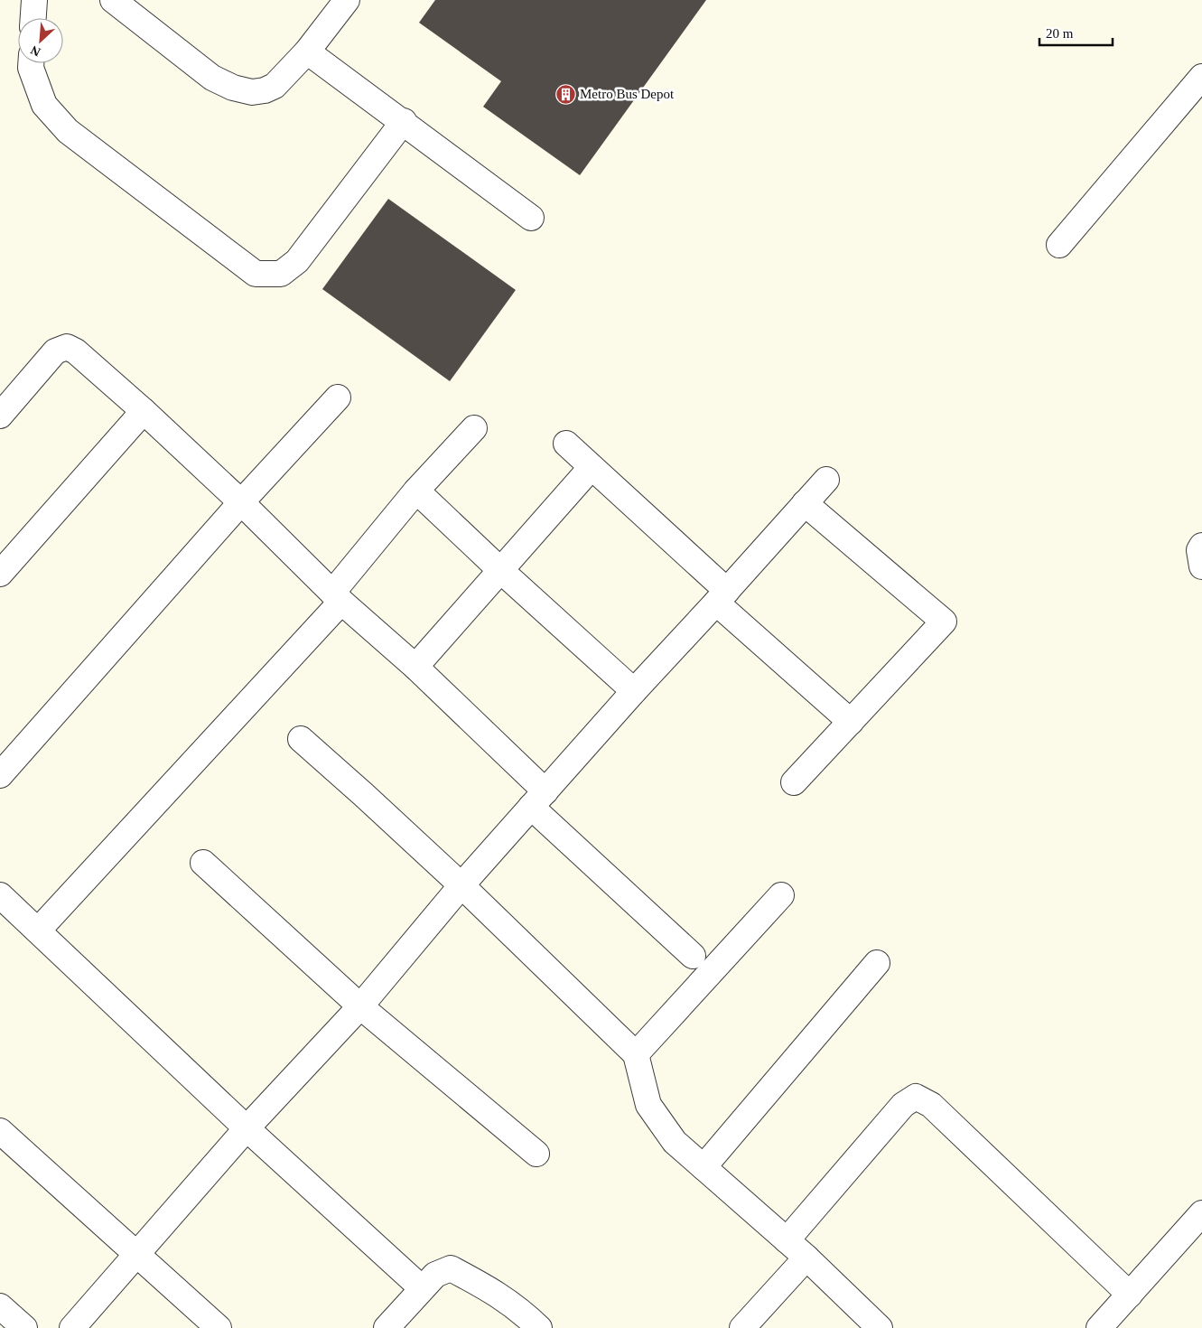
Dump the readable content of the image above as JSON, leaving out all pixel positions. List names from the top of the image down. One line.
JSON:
{"places":{"building":["Metro Bus Depot"]},"scale_bar":"20 m","north":"bottom left"}
